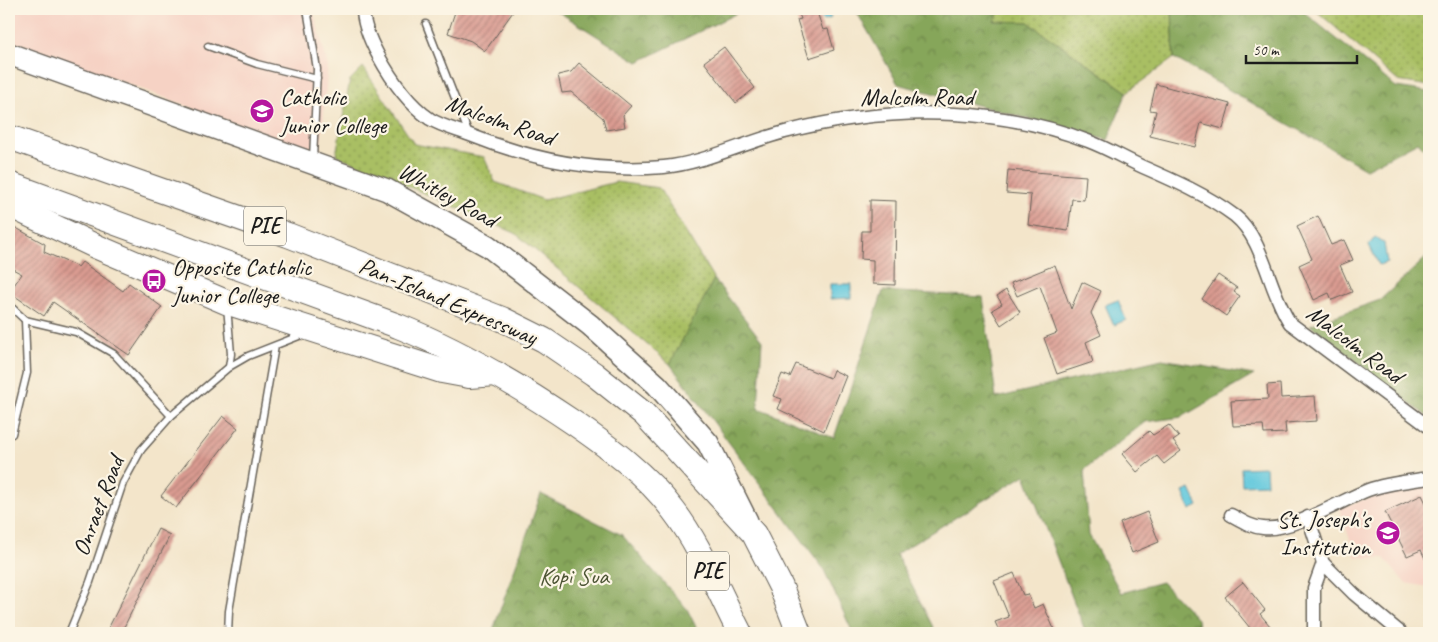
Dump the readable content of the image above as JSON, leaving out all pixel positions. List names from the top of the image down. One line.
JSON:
{"streets":{"highway":["PIE","Pan-Island Expressway"],"main road":["Whitley Road"],"street":["Malcolm Road"],"lane":["Onraet Road"]},"crossings":[["Whitley Road","Pan-Island Expressway"]],"parks":["Kopi Sua"],"places":{"school or university":["Catholic Junior College","St. Joseph's Institution"],"bus stop":["Opposite Catholic Junior College"]},"scale_bar":"50 m"}
